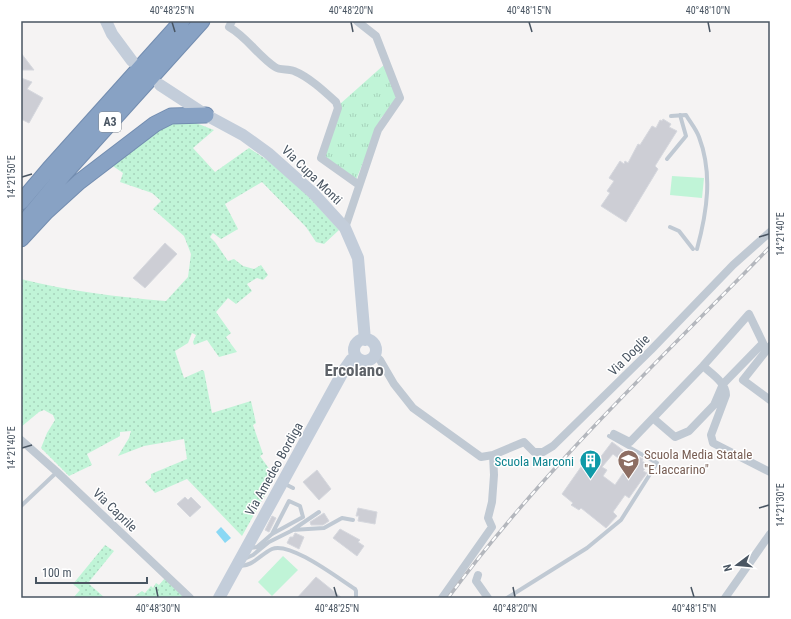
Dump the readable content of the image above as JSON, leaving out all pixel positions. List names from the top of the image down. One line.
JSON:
{"streets":{"highway":["A3"],"street":["Via Cupa Monti","Via Doglie","Via Amedeo Bordiga","Via Caprile"]},"crossings":[["Via Cupa Monti","Via Amedeo Bordiga"]],"districts":["Ercolano"],"places":{"building":["Scuola Marconi"],"school or university":["Scuola Media Statale \"E.Iaccarino\""]},"scale_bar":"100 m","north":"left","coordinates":["40°48'25\"N","40°48'20\"N","40°48'15\"N","40°48'10\"N","14°21'50\"E","14°21'40\"E","14°21'30\"E","40°48'30\"N"]}
